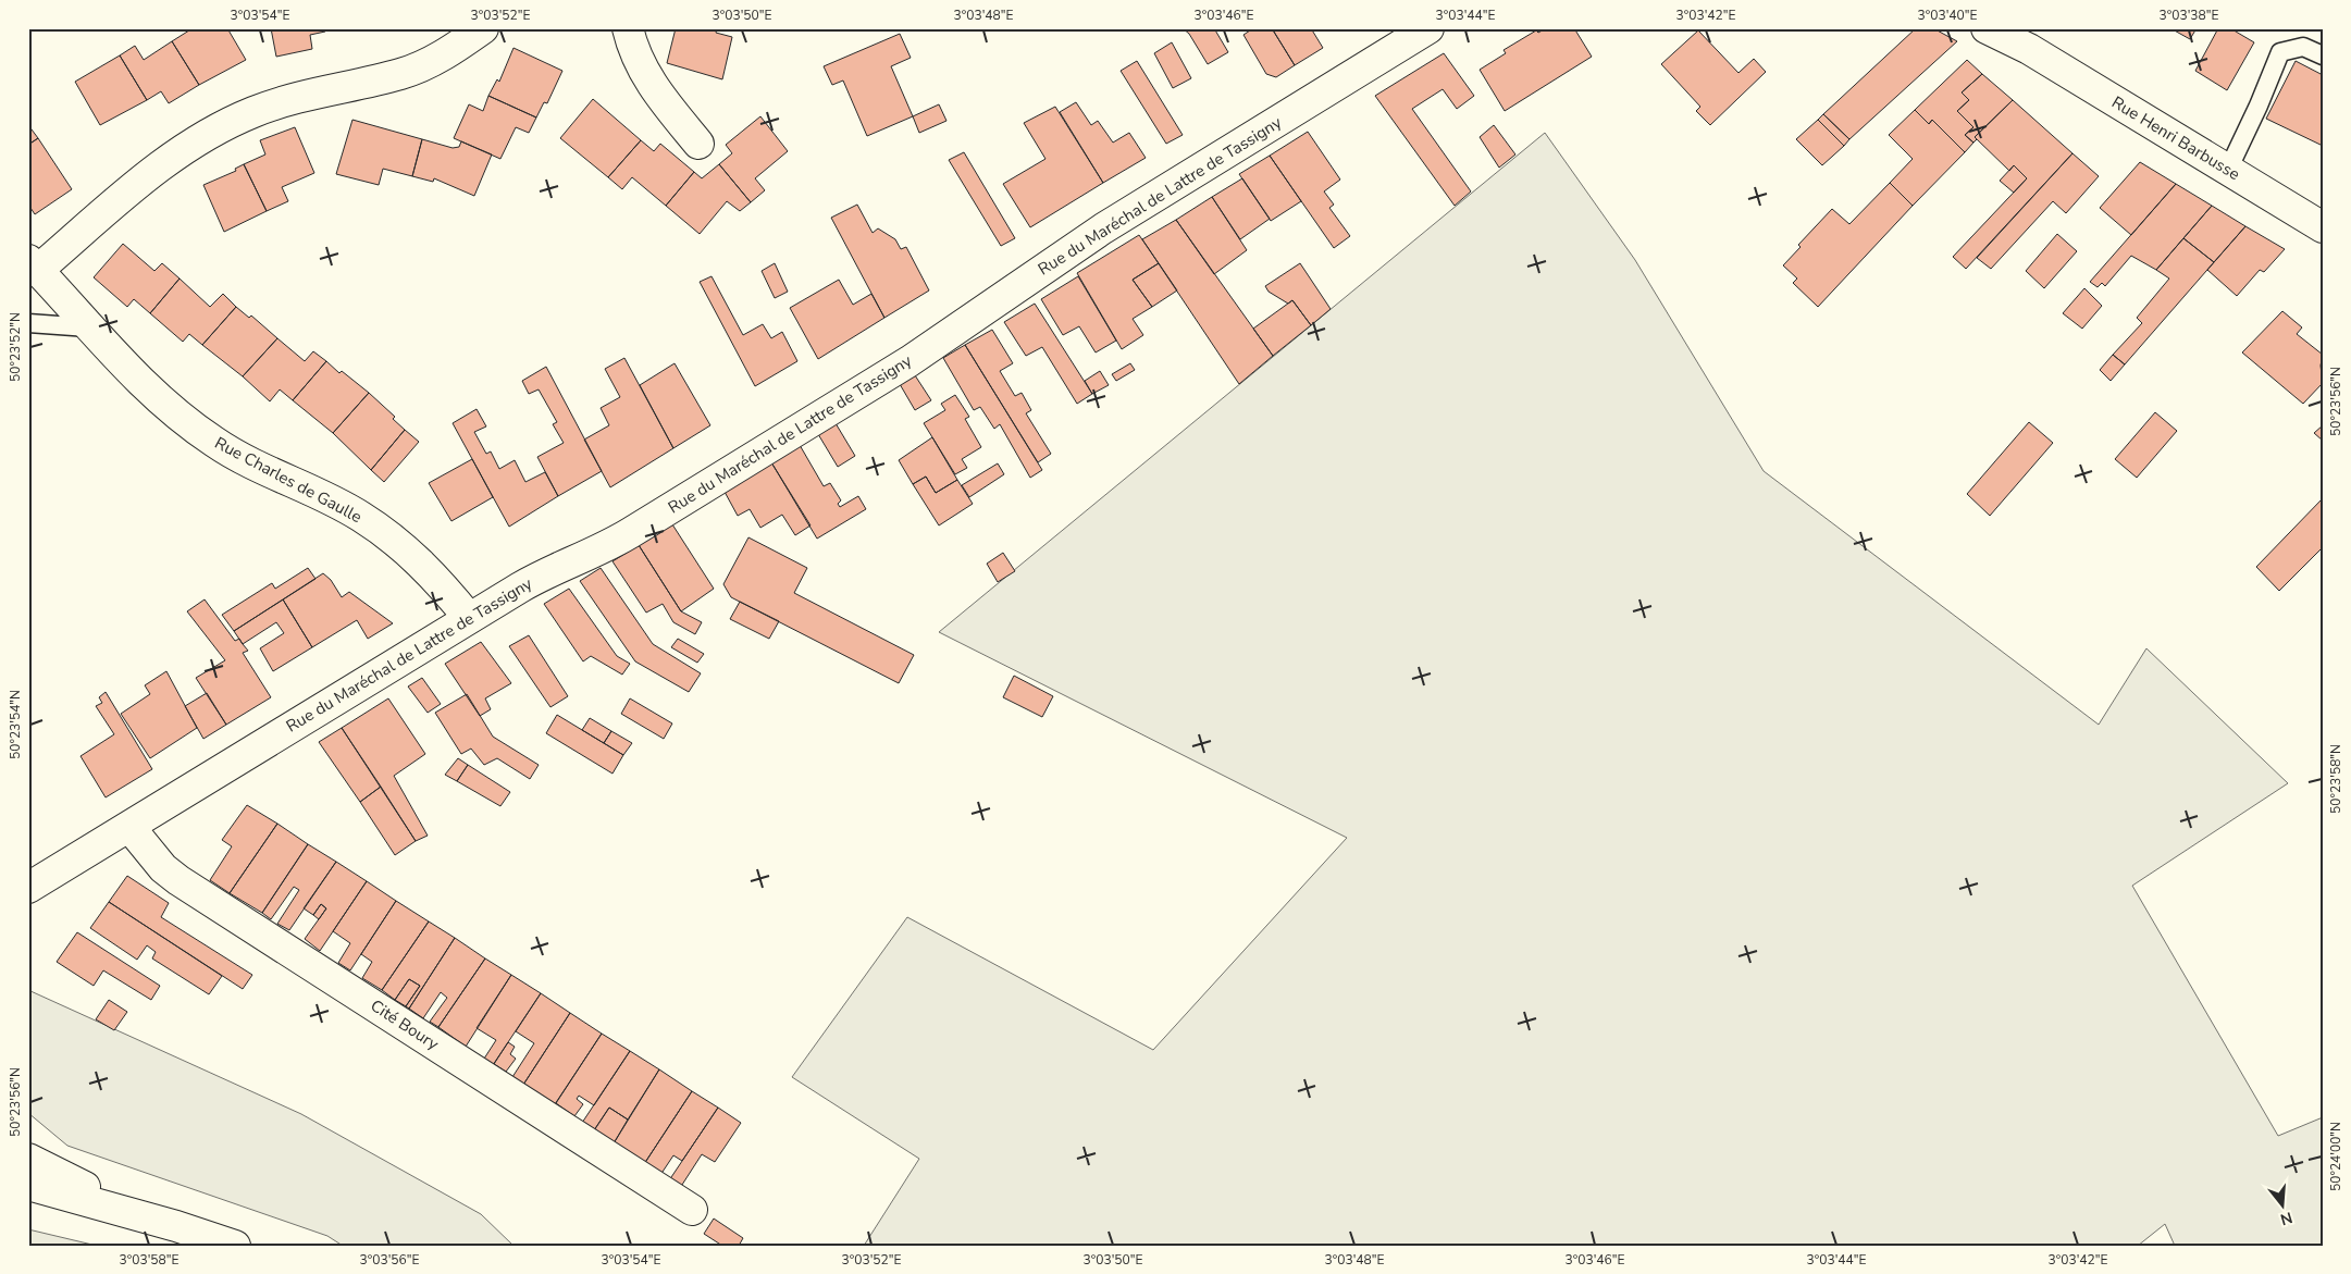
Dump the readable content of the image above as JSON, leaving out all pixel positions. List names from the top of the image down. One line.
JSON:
{"streets":{"street":["Rue Henri Barbusse","Rue du Maréchal de Lattre de Tassigny","Rue Charles de Gaulle","Cité Boury"]},"crossings":[["Rue du Maréchal de Lattre de Tassigny","Rue Charles de Gaulle"],["Rue du Maréchal de Lattre de Tassigny","Cité Boury"]],"north":"bottom","coordinates":["3°03'54\"E","3°03'52\"E","3°03'50\"E","3°03'48\"E","3°03'46\"E","3°03'44\"E","3°03'42\"E","3°03'40\"E","3°03'38\"E","50°23'52\"N","50°23'56\"N","50°23'54\"N","50°23'58\"N","50°24'00\"N","3°03'58\"E","3°03'56\"E"]}
